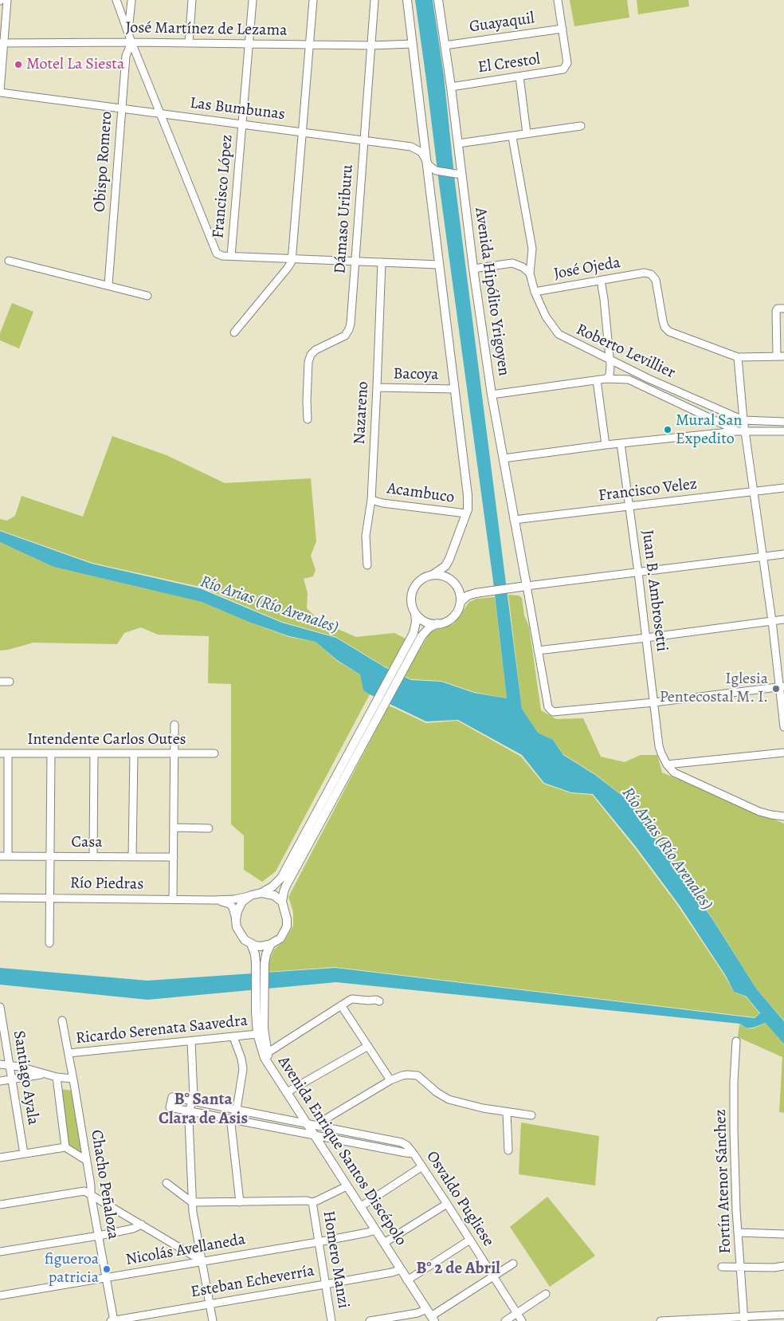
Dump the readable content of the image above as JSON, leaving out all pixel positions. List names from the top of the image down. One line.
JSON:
{"streets":{"main road":["Avenida Hipólito Yrigoyen","Avenida Enrique Santos Discépolo"],"street":["Guayaquil","José Martínez de Lezama","El Crestol","Las Bumbunas","Obispo Romero","Francisco López","Dámaso Uriburu","José Ojeda","Roberto Levillier","Bacoya","Nazareno","Francisco Velez","Acambuco","Juan B. Ambrosetti","Intendente Carlos Outes","Casa","Río Piedras","Ricardo Serenata Saavedra","Santiago Ayala","Fortín Atenor Sánchez","Chacho Peñaloza","Osvaldo Pugliese","Nicolás Avellaneda","Homero Manzi","Esteban Echeverría"]},"crossings":[["Guayaquil","El Crestol"],["Guayaquil","Avenida Hipólito Yrigoyen"],["José Martínez de Lezama","Obispo Romero"],["José Martínez de Lezama","Francisco López"],["José Martínez de Lezama","Dámaso Uriburu"],["El Crestol","Avenida Hipólito Yrigoyen"],["Las Bumbunas","Obispo Romero"],["Las Bumbunas","Francisco López"],["Las Bumbunas","Dámaso Uriburu"],["José Ojeda","Roberto Levillier"],["Avenida Hipólito Yrigoyen","Francisco Velez"],["Bacoya","Nazareno"],["Nazareno","Acambuco"],["Francisco Velez","Juan B. Ambrosetti"],["Ricardo Serenata Saavedra","Avenida Enrique Santos Discépolo"],["Ricardo Serenata Saavedra","Chacho Peñaloza"],["Avenida Enrique Santos Discépolo","Osvaldo Pugliese"],["Avenida Enrique Santos Discépolo","Nicolás Avellaneda"],["Avenida Enrique Santos Discépolo","Esteban Echeverría"],["Chacho Peñaloza","Nicolás Avellaneda"],["Chacho Peñaloza","Esteban Echeverría"],["Nicolás Avellaneda","Homero Manzi"],["Homero Manzi","Esteban Echeverría"]],"districts":["B° Santa Clara de Asis","B° 2 de Abril"],"water":["Río Arias (Río Arenales)"],"places":["Motel La Siesta","Mural San Expedito","Iglesia Pentecostal M. I.","figueroa patricia"]}
